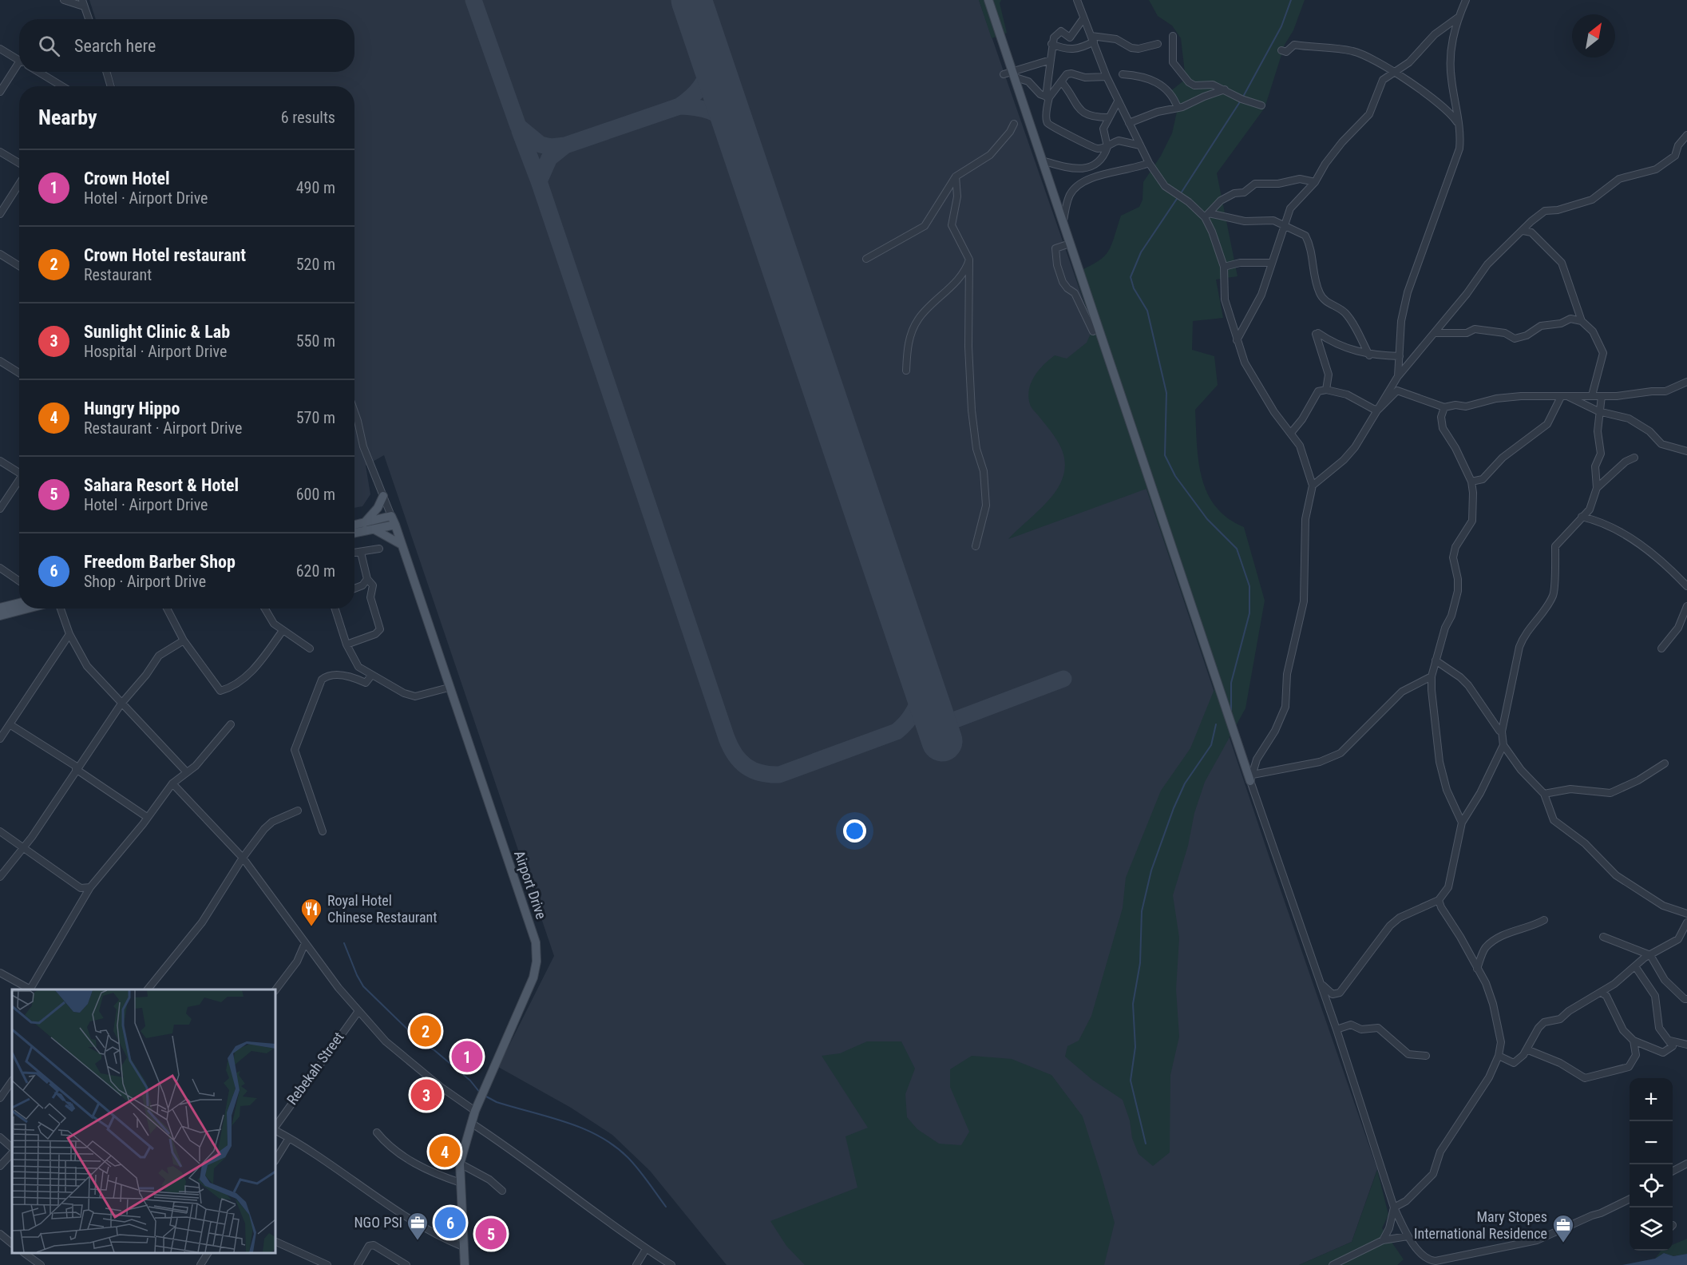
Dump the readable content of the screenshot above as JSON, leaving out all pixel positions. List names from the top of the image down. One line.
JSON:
{"streets":{"main road":["Airport Drive"],"street":["Rebekah Street"]},"places":{"restaurant":["Royal Hotel Chinese Restaurant"],"office":["NGO PSI","Mary Stopes International Residence"]},"north":"top right","page":{"search":"Search here","heading":["Nearby","6 results"],"list":[{"mark":"1","name":"Crown Hotel","note":"Hotel · Airport Drive","value":"490 m"},{"mark":"2","name":"Crown Hotel restaurant","note":"Restaurant","value":"520 m"},{"mark":"3","name":"Sunlight Clinic & Lab","note":"Hospital · Airport Drive","value":"550 m"},{"mark":"4","name":"Hungry Hippo","note":"Restaurant · Airport Drive","value":"570 m"},{"mark":"5","name":"Sahara Resort & Hotel","note":"Hotel · Airport Drive","value":"600 m"},{"mark":"6","name":"Freedom Barber Shop","note":"Shop · Airport Drive","value":"620 m"}],"pins":["2","1","3","4","6","5"],"map_buttons":["+","−"]}}
